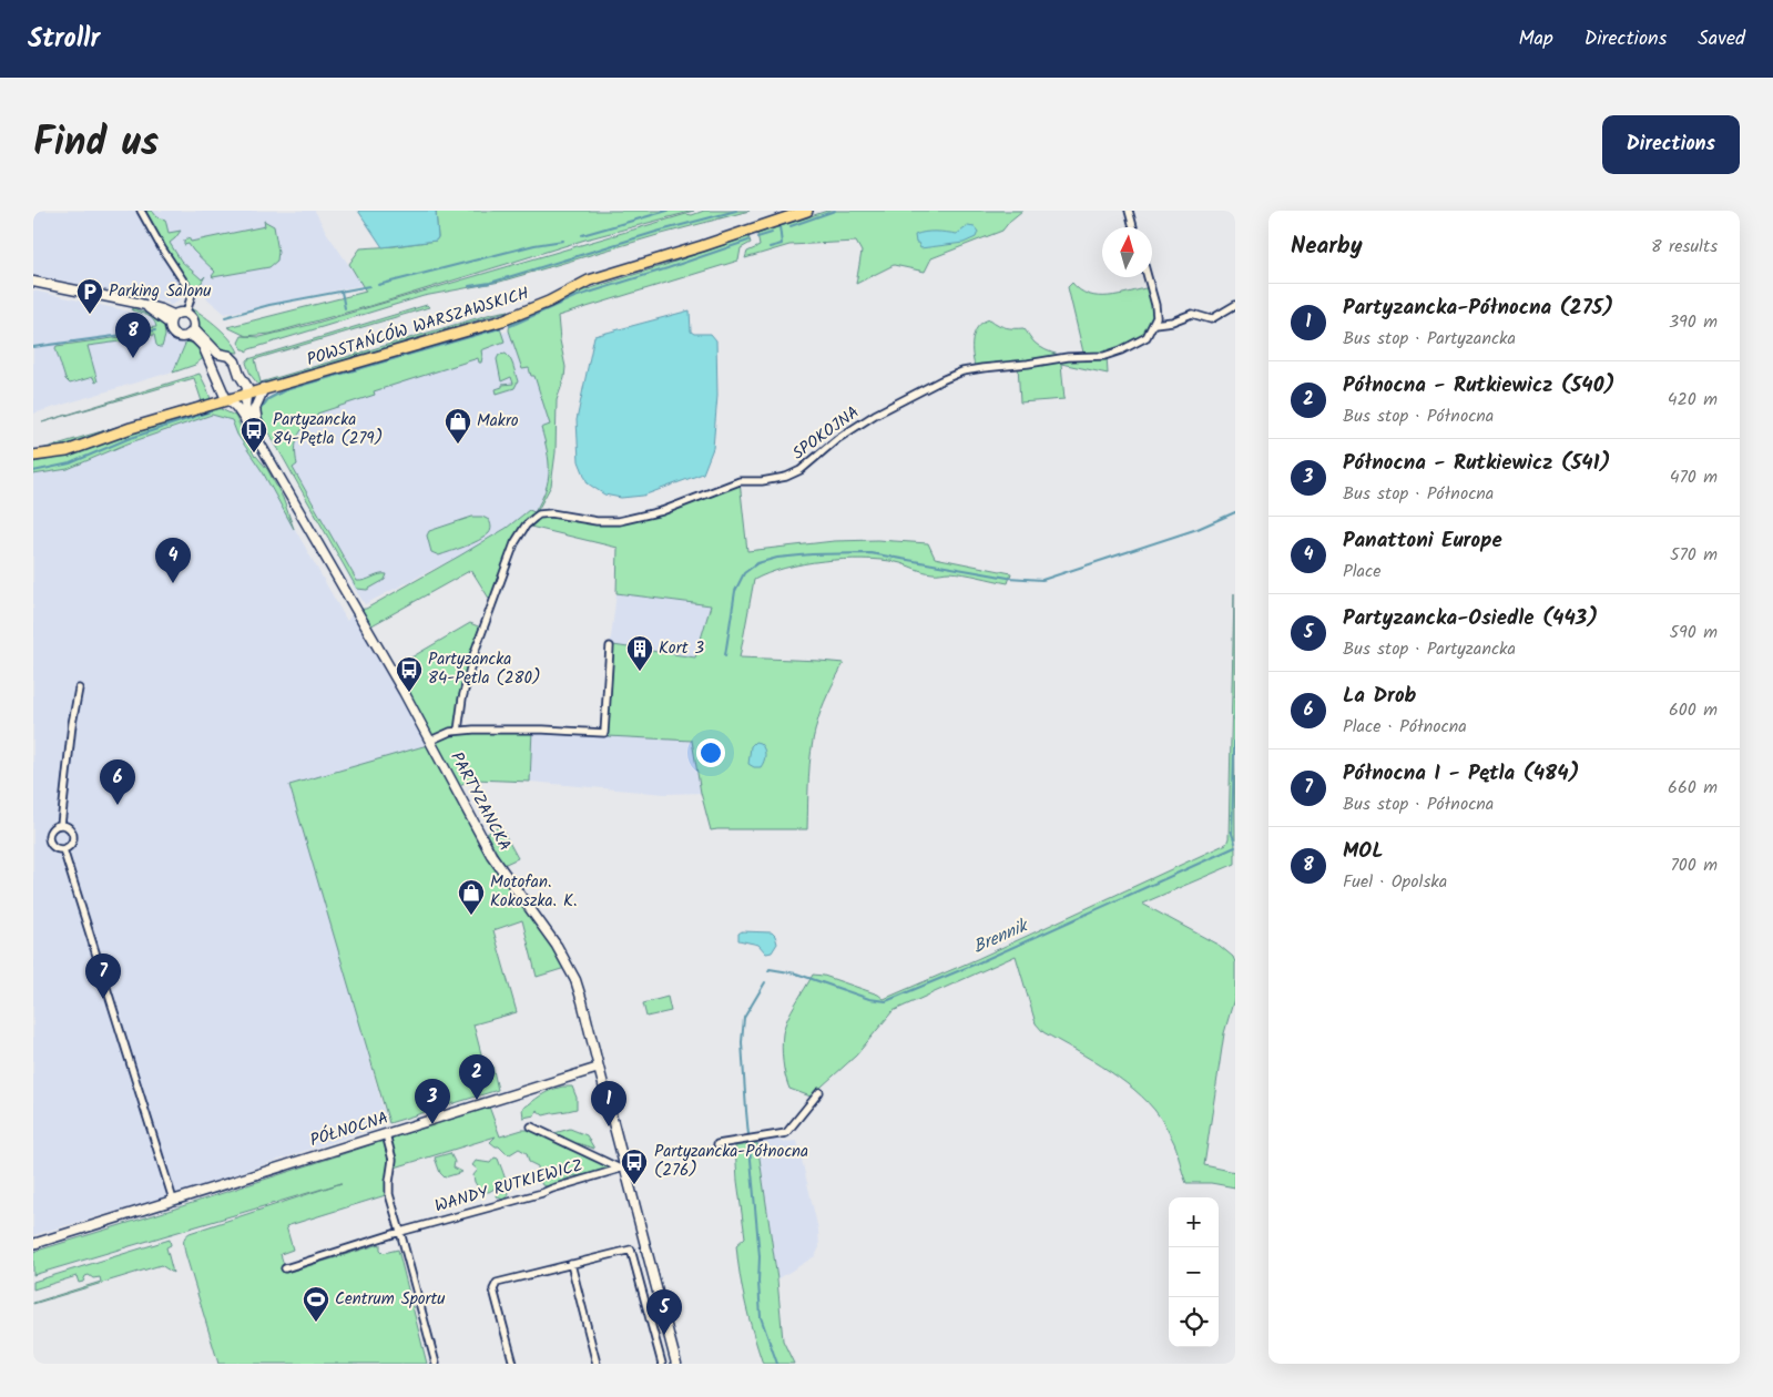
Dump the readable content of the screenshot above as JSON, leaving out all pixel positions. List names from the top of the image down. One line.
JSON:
{"streets":{"main road":["POWSTAŃCÓW WARSZAWSKICH","PARTYZANCKA","PÓŁNOCNA"],"street":["SPOKOJNA","WANDY RUTKIEWICZ"]},"crossings":[["POWSTAŃCÓW WARSZAWSKICH","PARTYZANCKA"],["PARTYZANCKA","PÓŁNOCNA"],["PARTYZANCKA","WANDY RUTKIEWICZ"]],"water":["Brennik"],"places":{"parking":["Parking Salonu"],"shop":["Makro","Motofan. Kokoszka. K."],"bus stop":["Partyzancka 84-Pętla (279)","Partyzancka 84-Pętla (280)","Partyzancka-Północna (276)"],"building":["Kort 3"],"sports":["Centrum Sportu"]},"north":"top","page":{"header":"Strollr","nav":["Map","Directions","Saved"],"title":"Find us","buttons":"Directions","heading":["Nearby","8 results"],"list":[{"mark":"1","name":"Partyzancka-Północna (275)","note":"Bus stop · Partyzancka","value":"390 m"},{"mark":"2","name":"Północna - Rutkiewicz (540)","note":"Bus stop · Północna","value":"420 m"},{"mark":"3","name":"Północna - Rutkiewicz (541)","note":"Bus stop · Północna","value":"470 m"},{"mark":"4","name":"Panattoni Europe","note":"Place","value":"570 m"},{"mark":"5","name":"Partyzancka-Osiedle (443)","note":"Bus stop · Partyzancka","value":"590 m"},{"mark":"6","name":"La Drob","note":"Place · Północna","value":"600 m"},{"mark":"7","name":"Północna I - Pętla (484)","note":"Bus stop · Północna","value":"660 m"},{"mark":"8","name":"MOL","note":"Fuel · Opolska","value":"700 m"}],"pins":["8","4","6","7","2","3","1","5"],"map_buttons":["+","−"]}}
